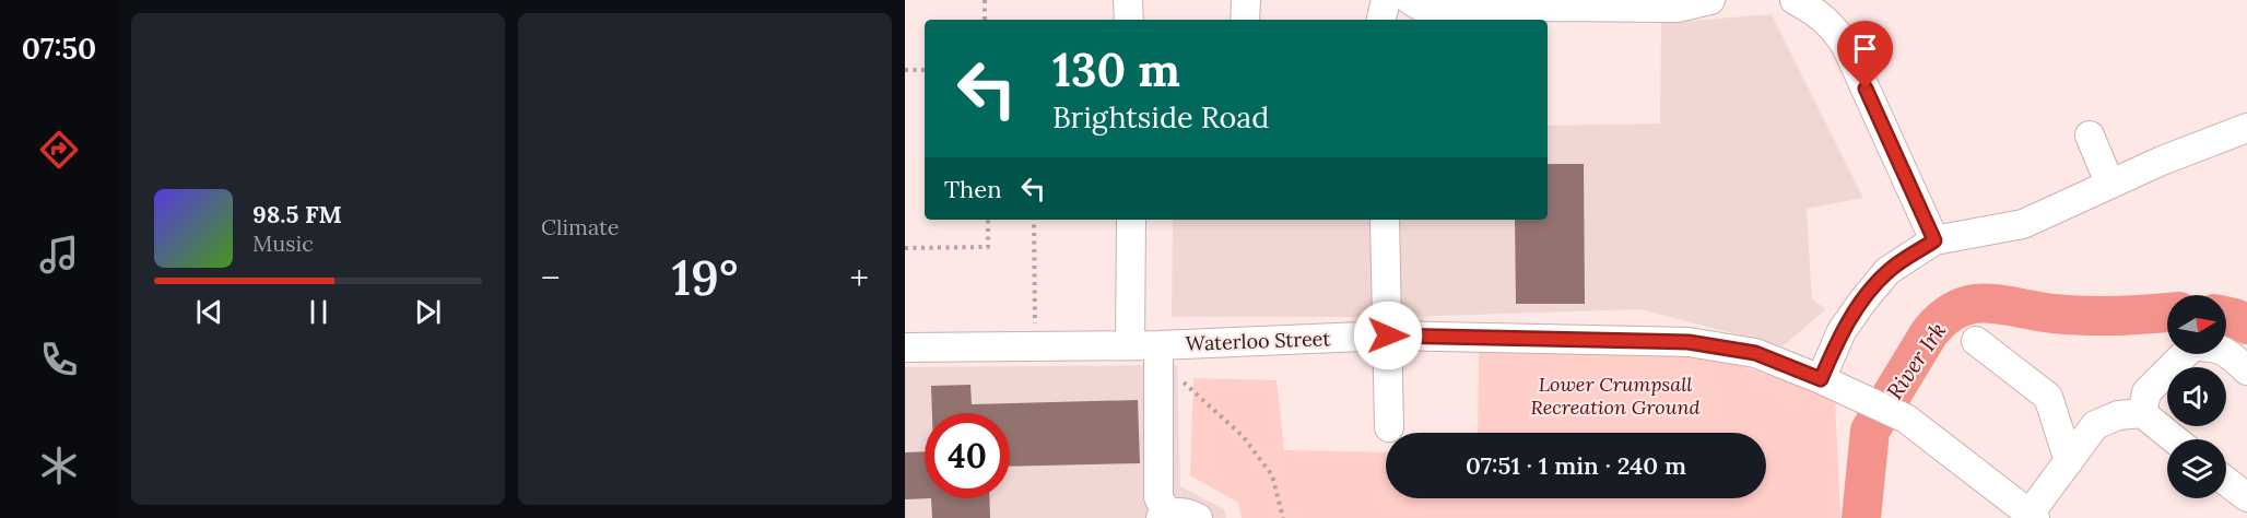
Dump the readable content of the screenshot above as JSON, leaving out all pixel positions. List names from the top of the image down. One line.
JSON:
{"streets":{"street":["Waterloo Street"]},"water":["River Irk"],"parks":["Lower Crumpsall Recreation Ground"],"north":"right","page":{"tabs":"07:50","tile":"Climate","turn":["130 m","Brightside Road"],"then":"Then","song":["98.5 FM","Music"],"heat":["−","19°","+"],"limit":"40","trip":"07:51 · 1 min · 240 m"}}
